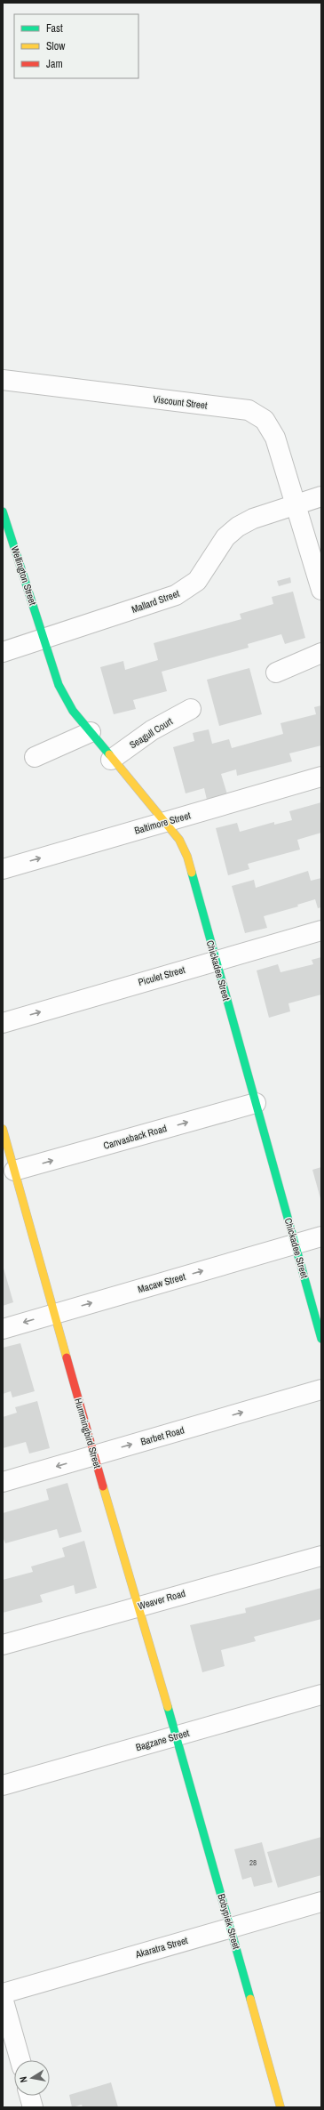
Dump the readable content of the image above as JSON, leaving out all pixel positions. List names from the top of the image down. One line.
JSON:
{"streets":{"street":["Viscount Street","Wellington Street","Mallard Street","Seagull Court","Baltimore Street","Chickadee Street","Piculet Street","Canvasback Road","Macaw Street","Hummingbird Street","Barbet Road","Weaver Road","Bagzane Street","Bobypiek Street","Akaratra Street"]},"crossings":[["Viscount Street","Mallard Street"],["Wellington Street","Mallard Street"],["Wellington Street","Chickadee Street"],["Mallard Street","Chickadee Street"],["Seagull Court","Chickadee Street"],["Baltimore Street","Chickadee Street"],["Chickadee Street","Piculet Street"],["Chickadee Street","Canvasback Road"],["Chickadee Street","Macaw Street"],["Canvasback Road","Hummingbird Street"],["Macaw Street","Hummingbird Street"],["Hummingbird Street","Barbet Road"],["Hummingbird Street","Weaver Road"],["Hummingbird Street","Bagzane Street"],["Hummingbird Street","Bobypiek Street"],["Bagzane Street","Bobypiek Street"],["Bobypiek Street","Akaratra Street"]],"one_way":["Piculet Street","Canvasback Road"],"house_numbers":["28"],"legend":["Fast","Slow","Jam"],"north":"left"}
